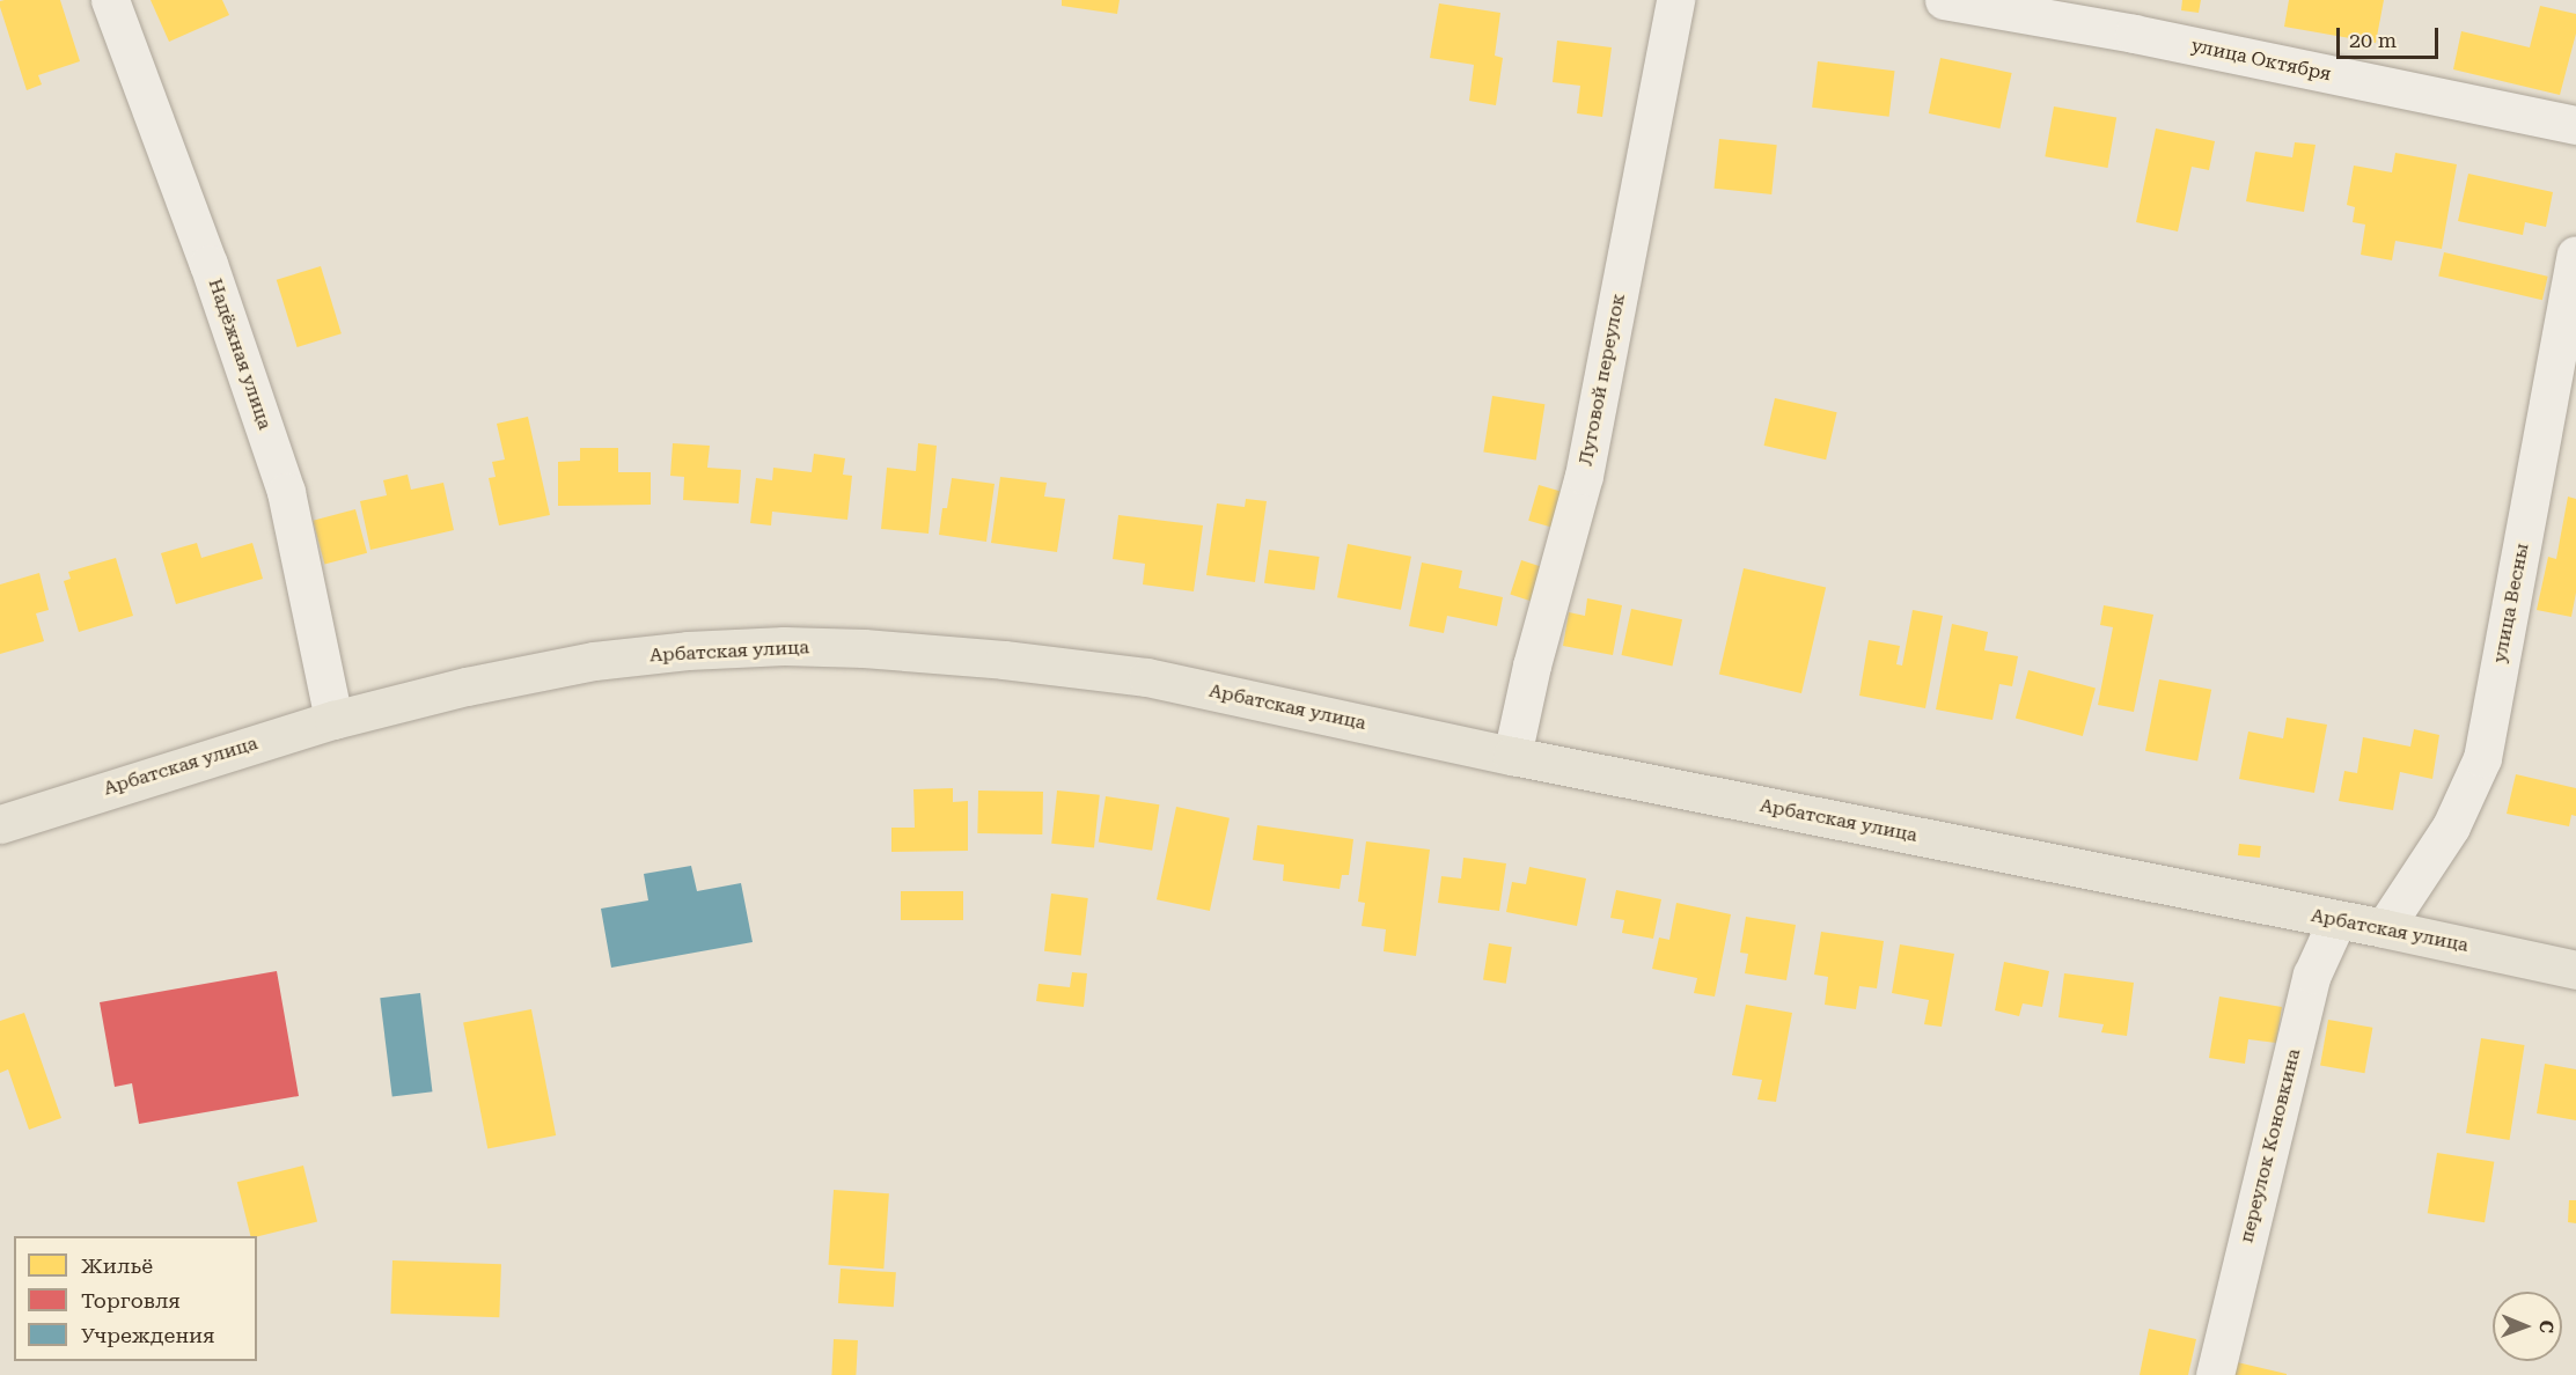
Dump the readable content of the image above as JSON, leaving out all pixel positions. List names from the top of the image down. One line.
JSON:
{"streets":{"main road":["Арбатская улица"],"street":["улица Октября","Надёжная улица","Луговой переулок","улица Весны","переулок Коновкина"]},"crossings":[["Надёжная улица","Арбатская улица"],["Луговой переулок","Арбатская улица"],["улица Весны","Арбатская улица"],["Арбатская улица","переулок Коновкина"]],"legend":["Жильё","Торговля","Учреждения"],"scale_bar":"20 m","north":"right"}
